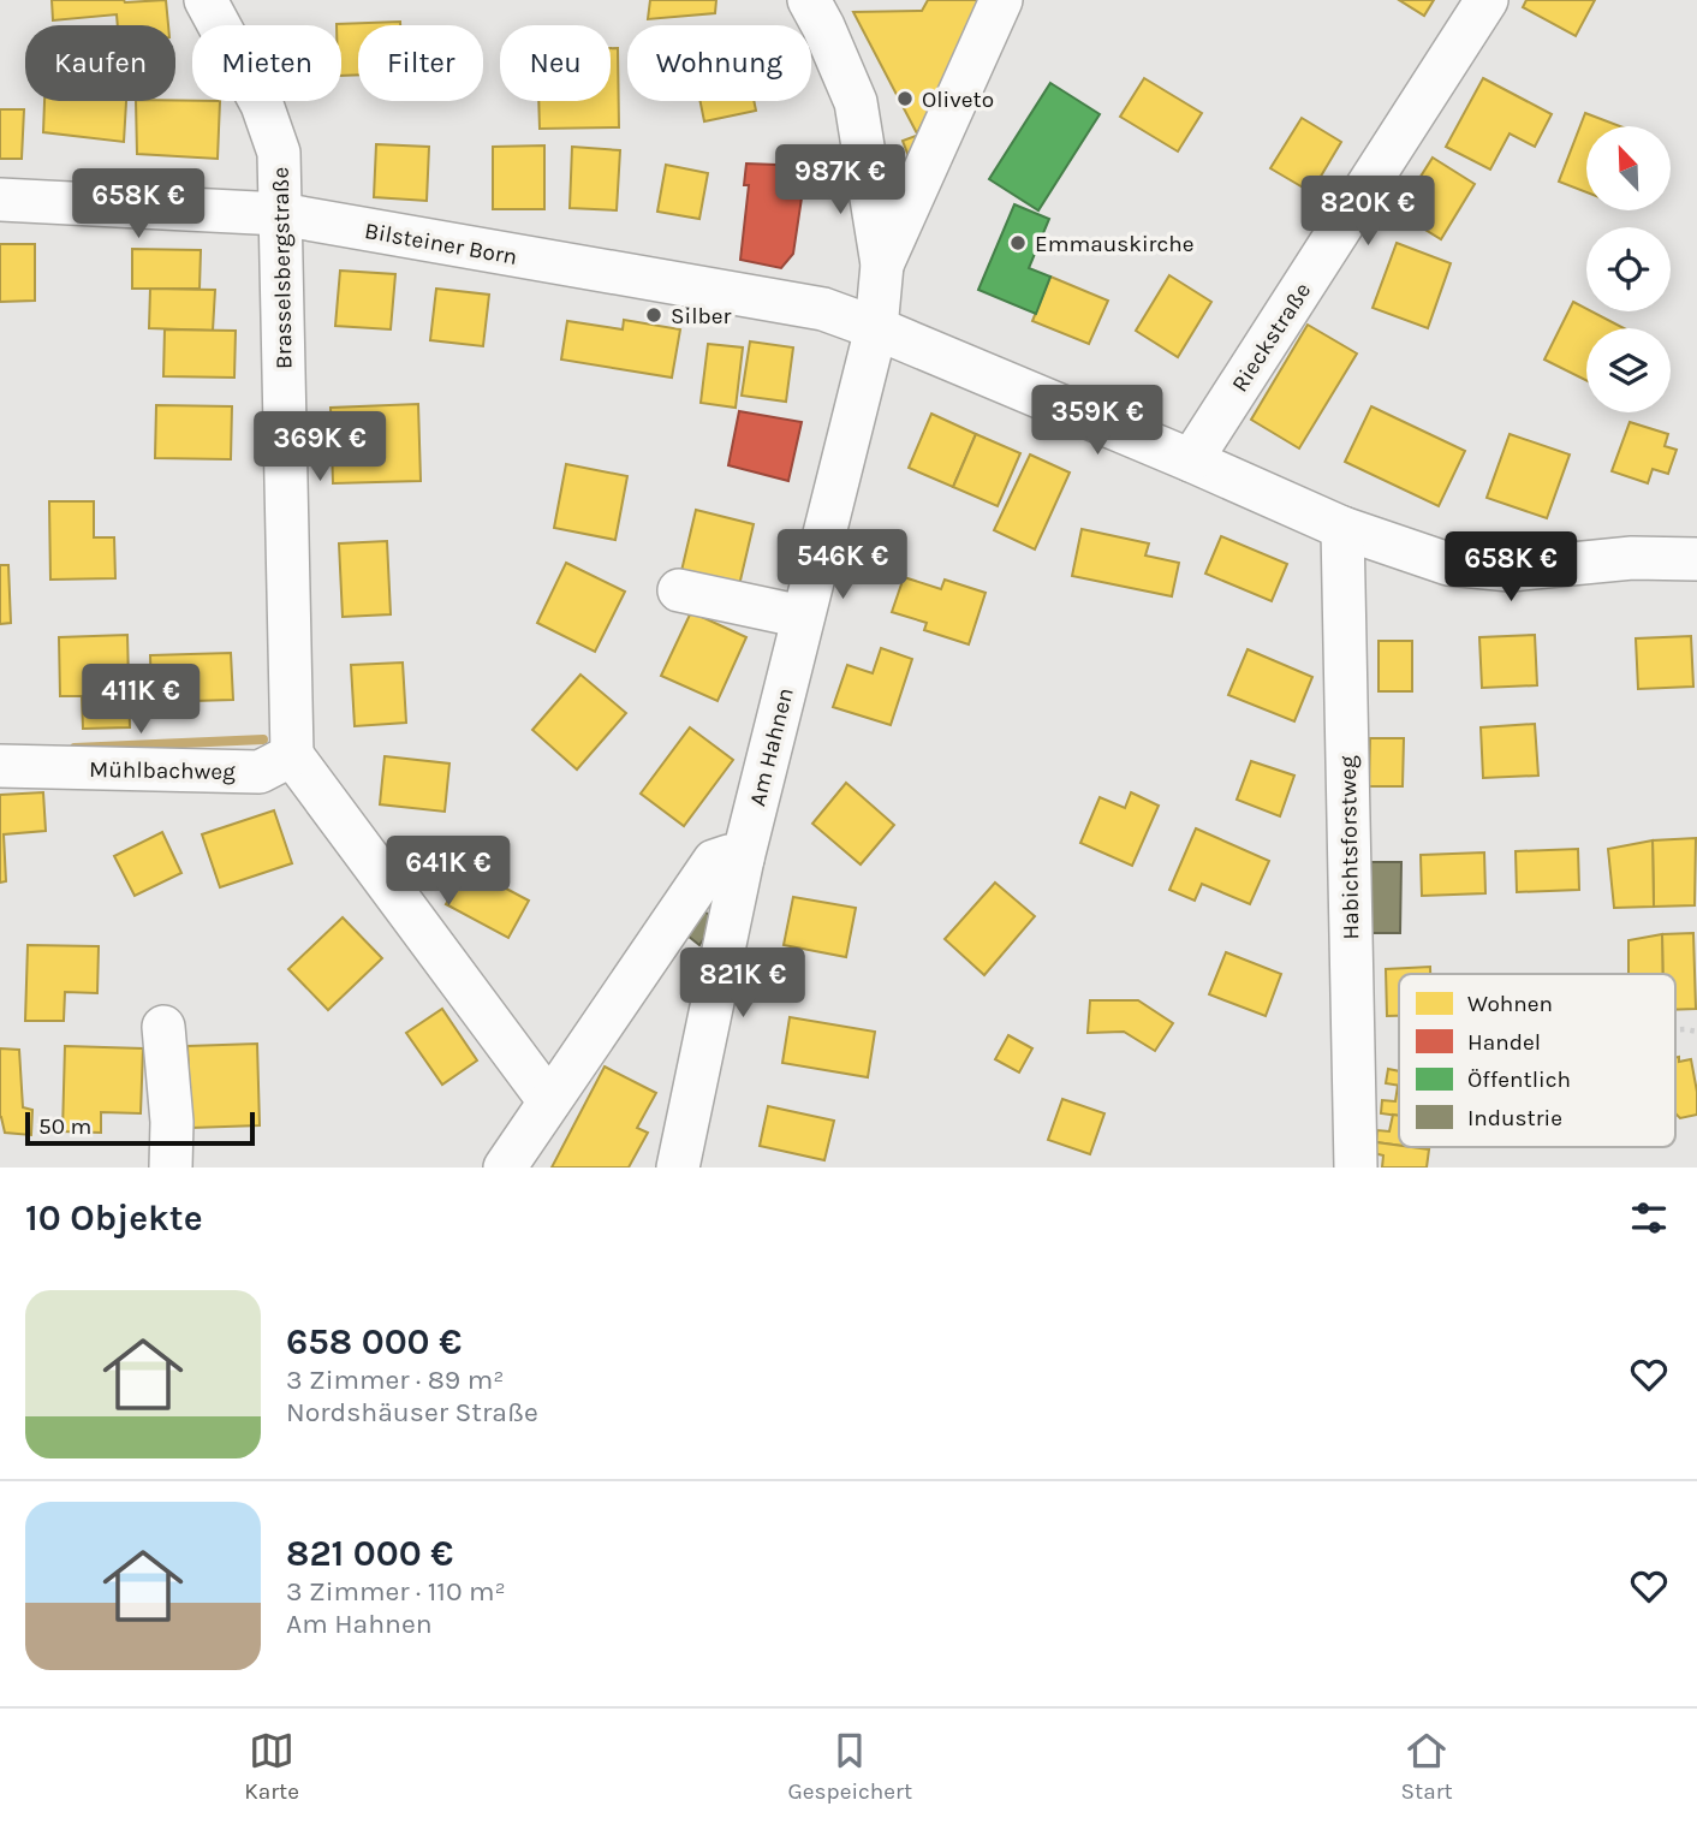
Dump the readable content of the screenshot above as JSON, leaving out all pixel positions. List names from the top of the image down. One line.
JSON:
{"streets":{"street":["Bilsteiner Born","Brasselsbergstraße","Rieckstraße","Am Hahnen","Mühlbachweg","Habichtsforstweg"]},"crossings":[["Bilsteiner Born","Brasselsbergstraße"],["Bilsteiner Born","Rieckstraße"],["Bilsteiner Born","Am Hahnen"],["Bilsteiner Born","Habichtsforstweg"],["Brasselsbergstraße","Mühlbachweg"]],"places":["Oliveto","Emmauskirche","Silber"],"legend":["Wohnen","Handel","Öffentlich","Industrie"],"scale_bar":"50 m","north":"top left","page":{"chip":["Kaufen","Mieten","Filter","Neu","Wohnung"],"price":["987K €","658K €","820K €","359K €","369K €","546K €","658K €","411K €","641K €","821K €"],"scale":"50 m","heading":"10 Objekte","list":[{"name":"658 000 €","note":"3 Zimmer · 89 m² · Nordshäuser Straße"},{"name":"821 000 €","note":"3 Zimmer · 110 m² · Am Hahnen"}],"tabs":["Karte","Gespeichert","Start"]}}
